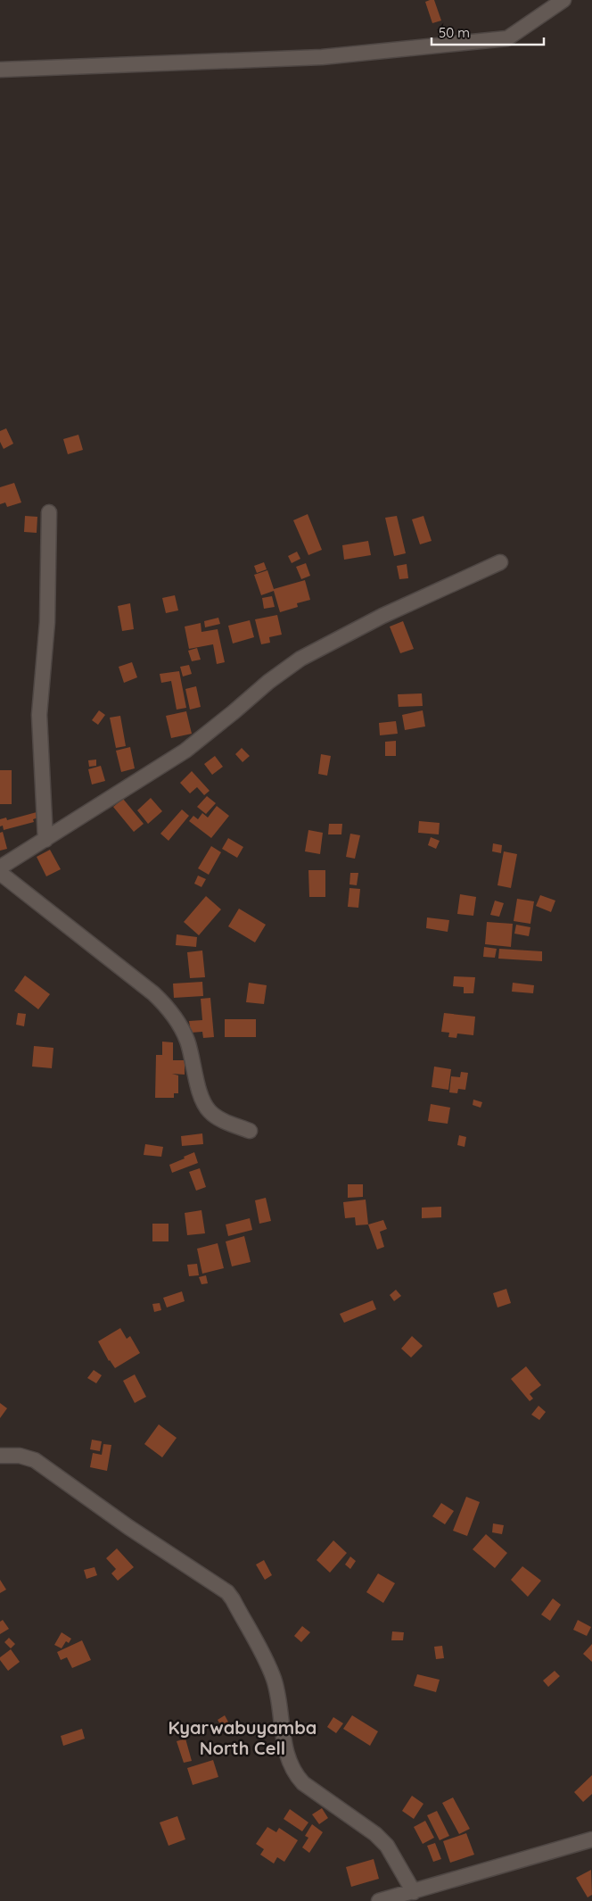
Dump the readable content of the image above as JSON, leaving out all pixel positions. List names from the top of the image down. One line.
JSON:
{"districts":["Kyarwabuyamba North Cell"],"scale_bar":"50 m"}
